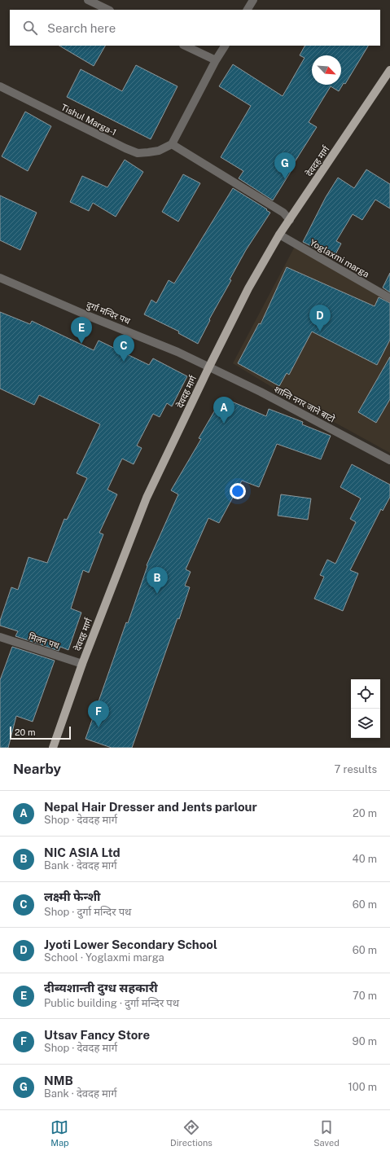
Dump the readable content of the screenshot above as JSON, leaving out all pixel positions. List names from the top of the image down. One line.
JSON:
{"streets":{"main road":["देवदह मार्ग"],"street":["Tishul Marga-1","Yoglaxmi marga","दुर्गा मन्दिर पथ","शान्ति नगर जाने बाटो","मिलन पथ"]},"crossings":[["देवदह मार्ग","Yoglaxmi marga"],["देवदह मार्ग","दुर्गा मन्दिर पथ"],["देवदह मार्ग","शान्ति नगर जाने बाटो"],["देवदह मार्ग","मिलन पथ"],["दुर्गा मन्दिर पथ","शान्ति नगर जाने बाटो"]],"scale_bar":"20 m","north":"bottom right","page":{"search":"Search here","pins":["G","D","E","C","A","B","F"],"scale":"20 m","heading":["Nearby","7 results"],"list":[{"mark":"A","name":"Nepal Hair Dresser and Jents parlour","note":"Shop · देवदह मार्ग","value":"20 m"},{"mark":"B","name":"NIC ASIA Ltd","note":"Bank · देवदह मार्ग","value":"40 m"},{"mark":"C","name":"लक्ष्मी फेन्शी","note":"Shop · दुर्गा मन्दिर पथ","value":"60 m"},{"mark":"D","name":"Jyoti Lower Secondary School","note":"School · Yoglaxmi marga","value":"60 m"},{"mark":"E","name":"दीब्यशान्ती दुग्ध सहकारी","note":"Public building · दुर्गा मन्दिर पथ","value":"70 m"},{"mark":"F","name":"Utsav Fancy Store","note":"Shop · देवदह मार्ग","value":"90 m"},{"mark":"G","name":"NMB","note":"Bank · देवदह मार्ग","value":"100 m"}],"nav":["Map","Directions","Saved"]}}
